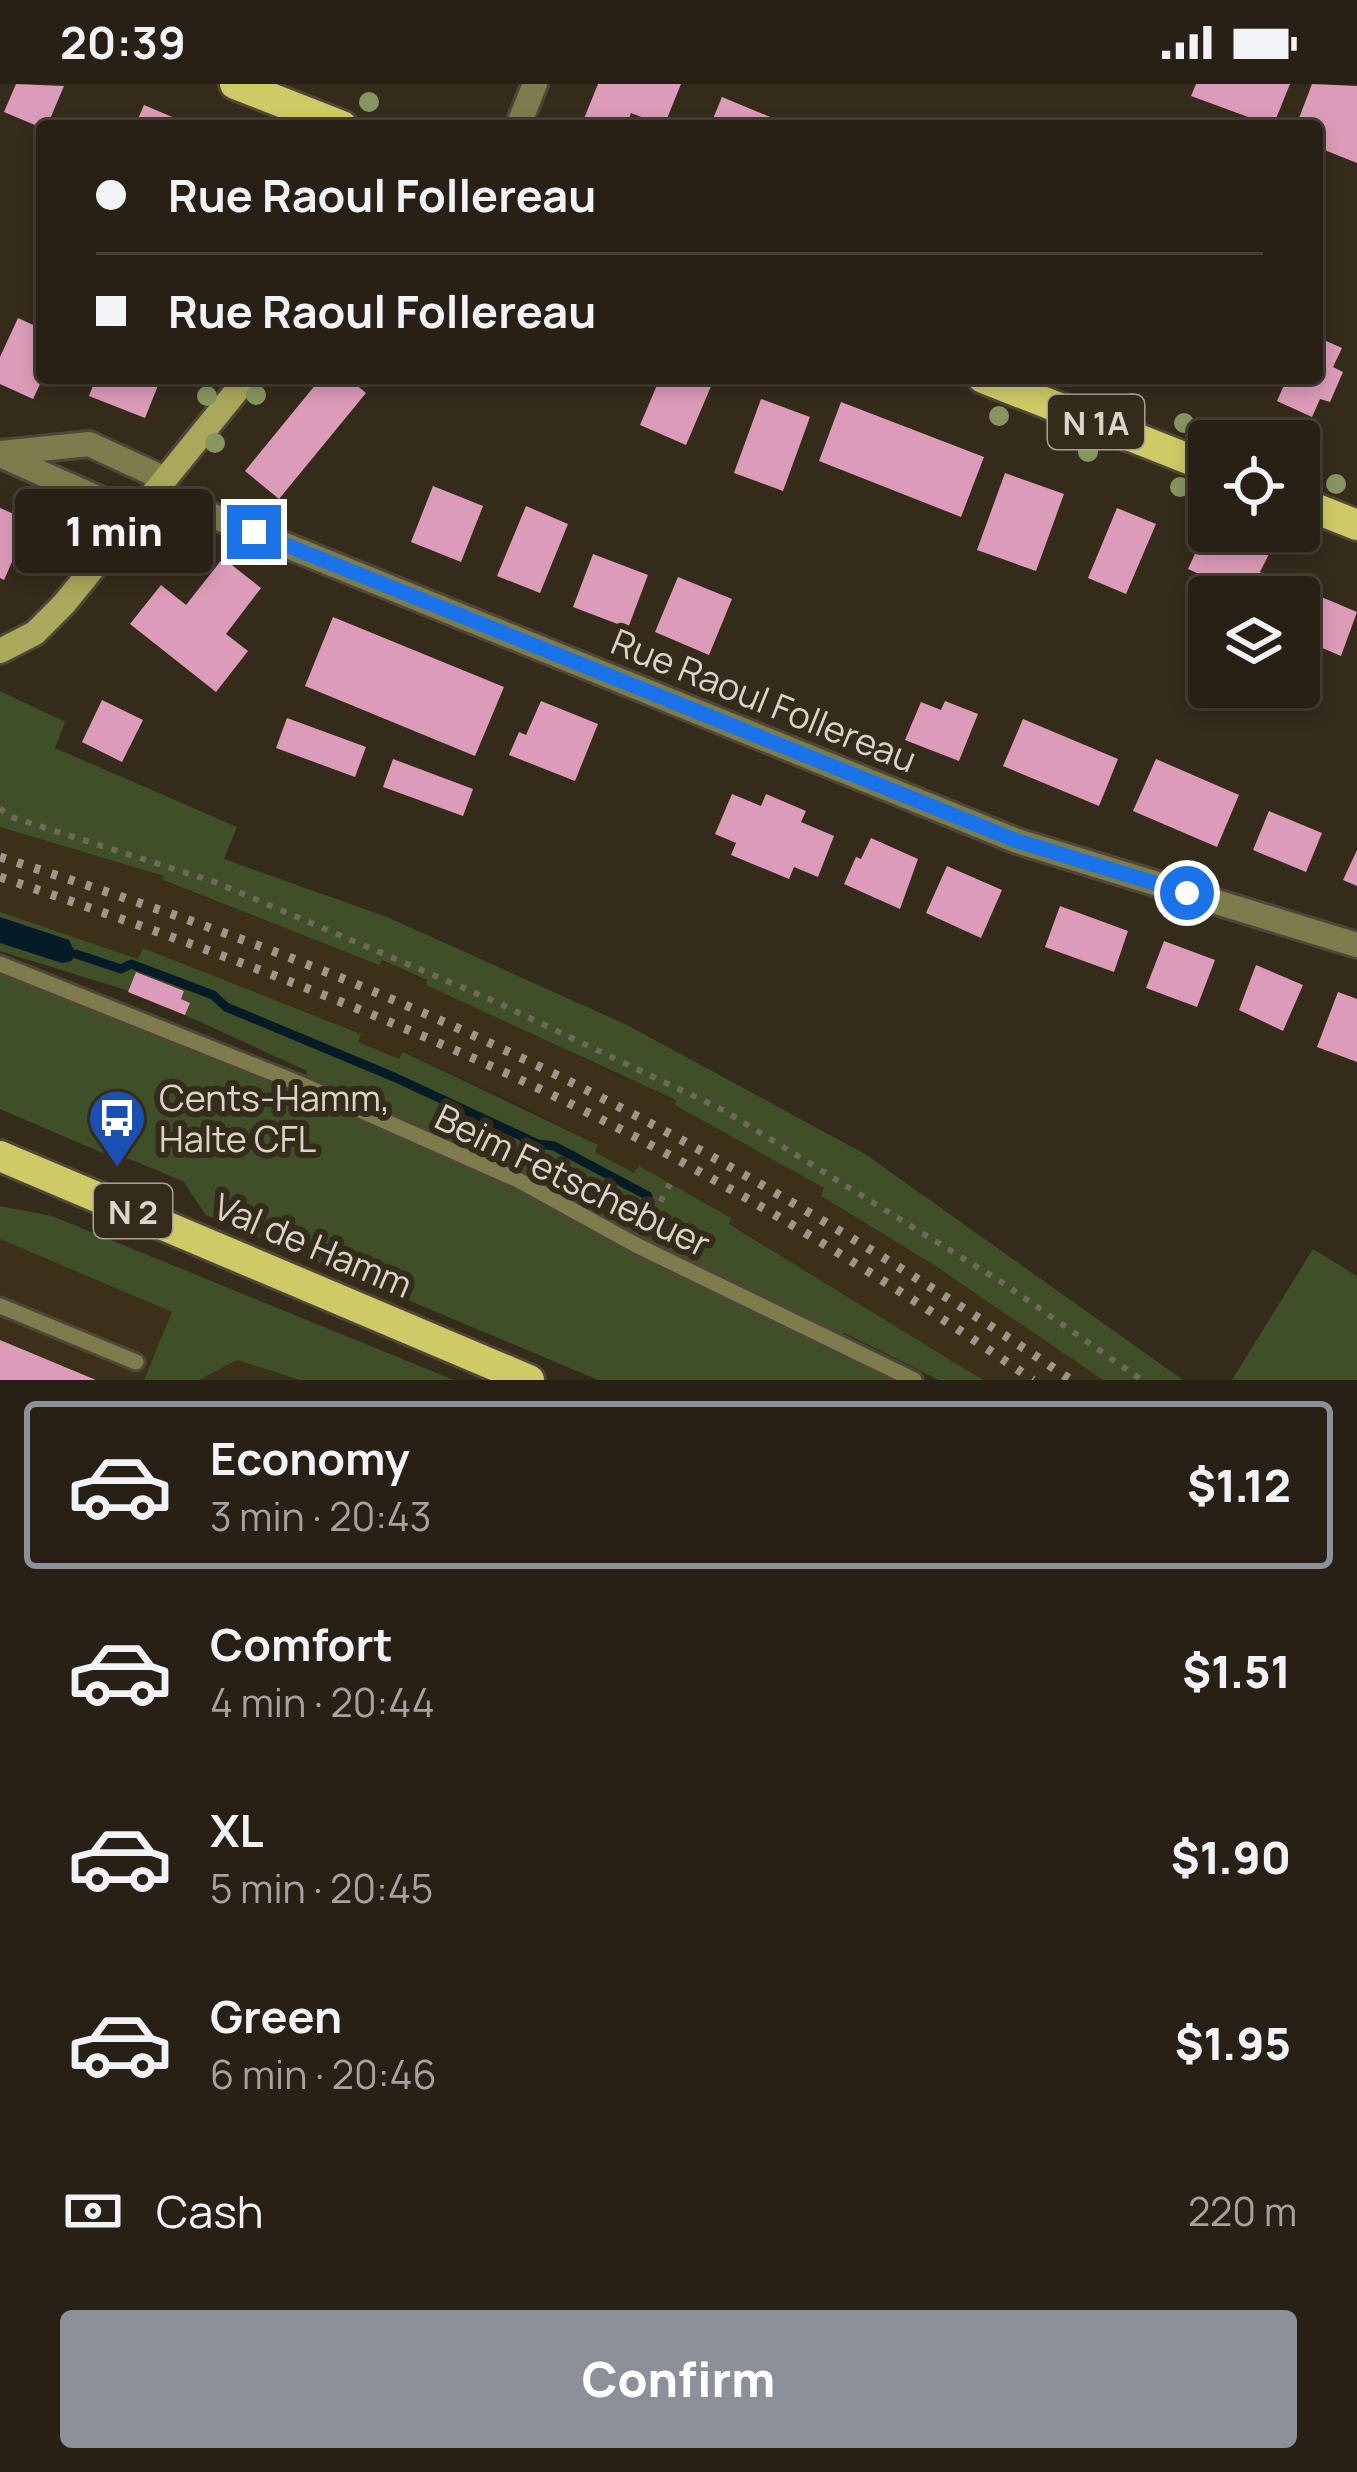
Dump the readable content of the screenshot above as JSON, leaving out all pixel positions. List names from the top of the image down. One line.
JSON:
{"streets":{"main road":["N 1A","N 2","Val de Hamm"],"street":["Rue Raoul Follereau"],"lane":["Beim Fetschebuer"]},"places":{"bus stop":["Cents-Hamm, Halte CFL"]},"page":{"status":"20:39","banner":["Rue Raoul Follereau","Rue Raoul Follereau"],"bubble":"1 min","list":[{"name":"Economy","note":"3 min · 20:43","value":"$1.12"},{"name":"Comfort","note":"4 min · 20:44","value":"$1.51"},{"name":"XL","note":"5 min · 20:45","value":"$1.90"},{"name":"Green","note":"6 min · 20:46","value":"$1.95"}],"pay":["Cash","220 m"],"buttons":"Confirm"}}
